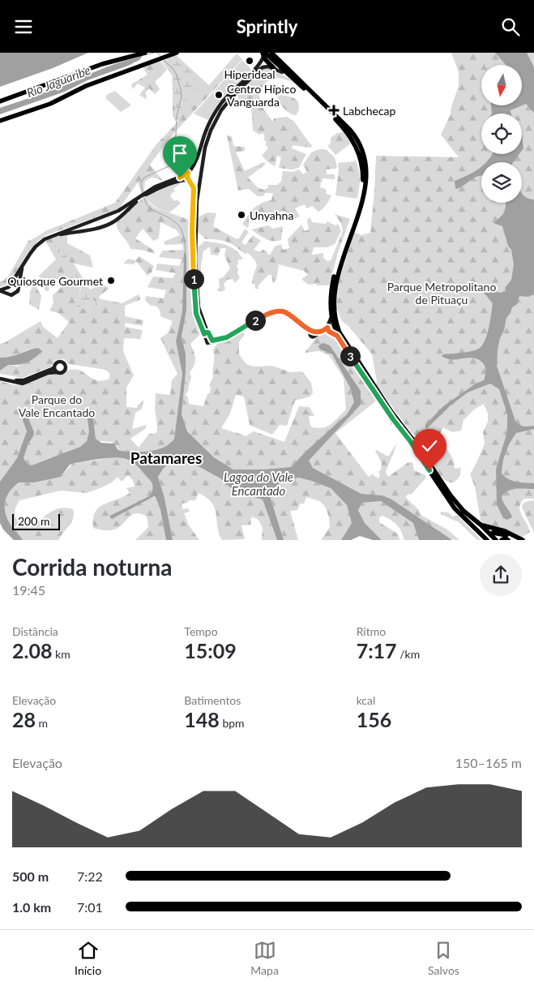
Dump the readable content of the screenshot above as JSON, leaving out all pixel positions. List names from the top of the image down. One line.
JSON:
{"districts":["Patamares"],"water":["Rio Jaguaribe","Lagoa do Vale Encantado"],"parks":["Parque Metropolitano de Pituaçu","Parque do Vale Encantado"],"places":{"other":["Hiperideal","Centro Hípico Vanguarda","Unyahna","Quiosque Gourmet"],"health":["Labchecap"]},"scale_bar":"200 m","north":"bottom","page":{"header":"Sprintly","pins":["1","2","3"],"scale":"200 m","heading":["Corrida noturna","19:45"],"stats":[["Distância","2.08 km"],["Tempo","15:09"],["Ritmo","7:17 /km"],["Elevação","28 m"],["Batimentos","148 bpm"],["kcal","156"]],"chart":["Elevação","150–165 m"],"list":[{"name":"500 m","note":"7:22"},{"name":"1.0 km","note":"7:01"}],"tabs":["Início","Mapa","Salvos"]}}
